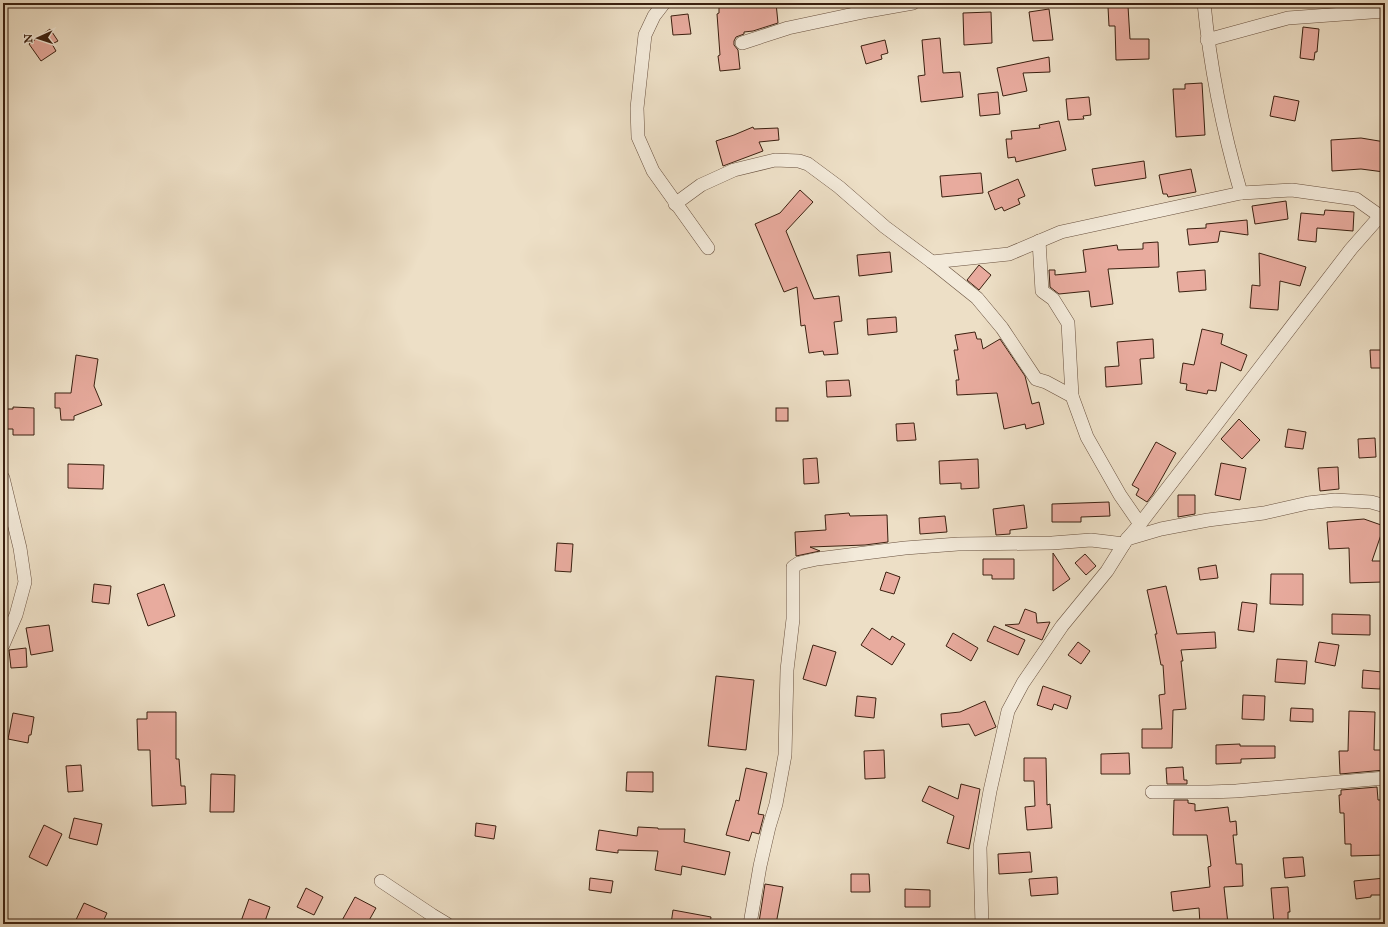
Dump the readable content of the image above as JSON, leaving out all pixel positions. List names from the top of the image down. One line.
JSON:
{"north":"left"}
